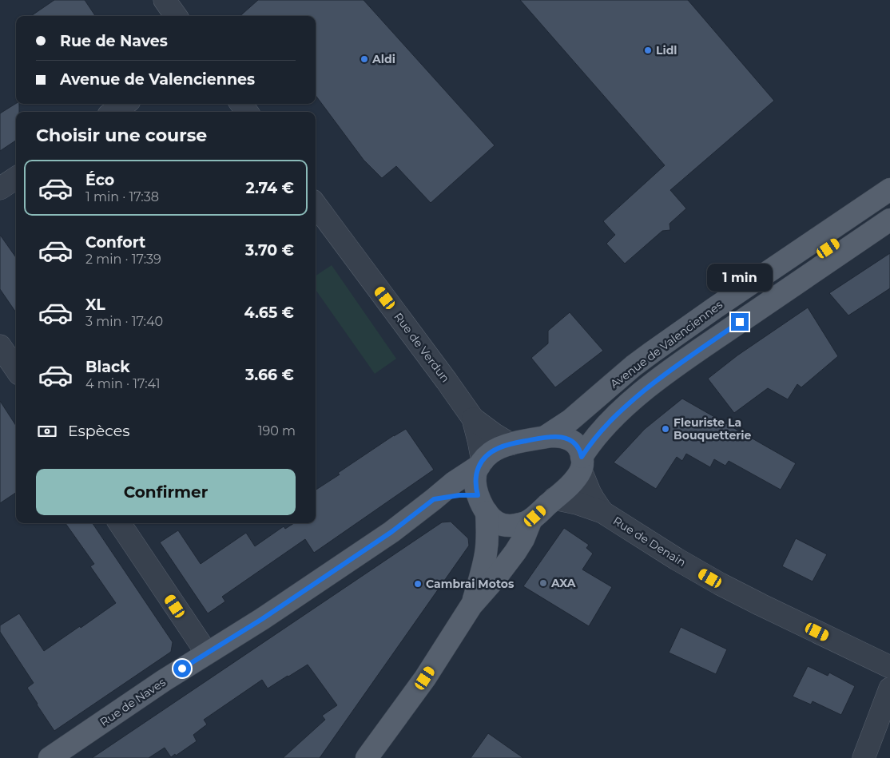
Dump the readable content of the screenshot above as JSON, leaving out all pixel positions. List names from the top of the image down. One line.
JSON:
{"streets":{"main road":["Avenue de Valenciennes","Rue de Naves"],"street":["Rue de Verdun","Rue de Denain"]},"crossings":[["Avenue de Valenciennes","Rue de Verdun"],["Avenue de Valenciennes","Rue de Denain"],["Avenue de Valenciennes","Rue de Naves"],["Rue de Verdun","Rue de Denain"],["Rue de Verdun","Rue de Naves"],["Rue de Denain","Rue de Naves"]],"places":["Lidl","Aldi","Fleuriste La Bouquetterie","AXA","Cambrai Motos"],"page":{"banner":["Rue de Naves","Avenue de Valenciennes"],"heading":"Choisir une course","list":[{"name":"Éco","note":"1 min · 17:38","value":"2.74 €"},{"name":"Confort","note":"2 min · 17:39","value":"3.70 €"},{"name":"XL","note":"3 min · 17:40","value":"4.65 €"},{"name":"Black","note":"4 min · 17:41","value":"3.66 €"}],"bubble":"1 min","pay":["Espèces","190 m"],"buttons":"Confirmer"}}
